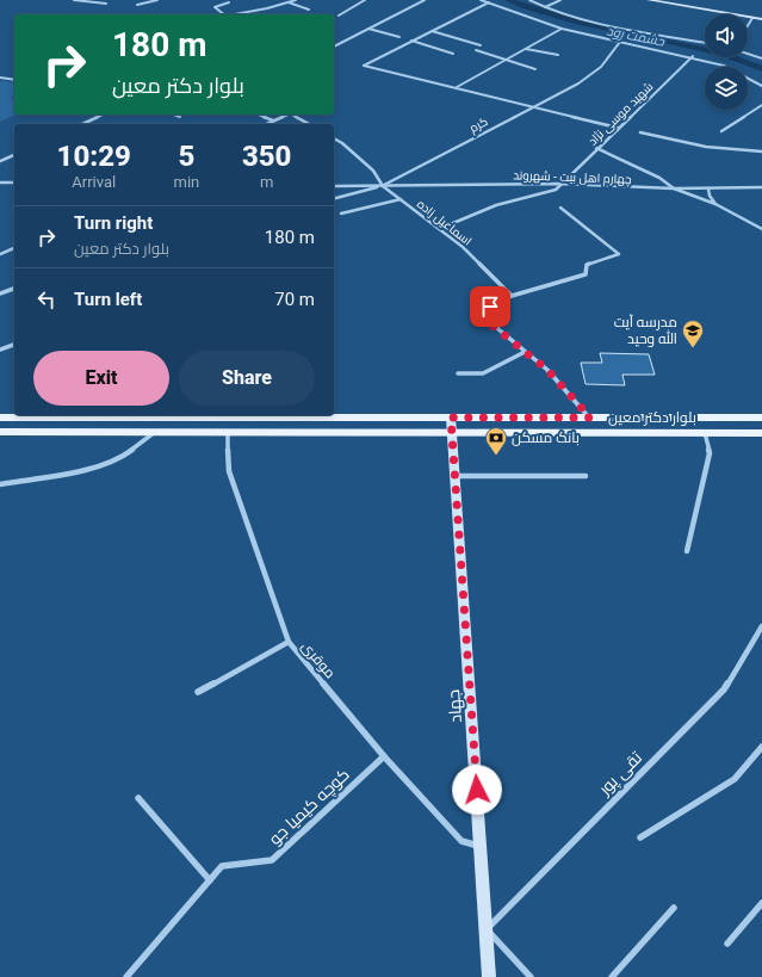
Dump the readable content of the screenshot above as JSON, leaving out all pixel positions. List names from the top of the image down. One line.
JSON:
{"streets":{"main road":["بلوار دکتر معین"],"street":["شهید موسی نژاد","کرم","چهارم اهل بیت - شهروند","اسماعیل زاده","موقری","جهاد","تقی پور","کوچه کیمیا جو"]},"crossings":[["شهید موسی نژاد","چهارم اهل بیت - شهروند"],["کرم","چهارم اهل بیت - شهروند"],["کرم","اسماعیل زاده"],["چهارم اهل بیت - شهروند","اسماعیل زاده"],["بلوار دکتر معین","موقری"],["بلوار دکتر معین","جهاد"],["موقری","جهاد"],["موقری","کوچه کیمیا جو"],["جهاد","تقی پور"]],"water":["حشمت رود"],"places":{"school or university":["مدرسه آیت الله وحید"],"bank":["بانک مسکن"]},"page":{"turn":["180 m","بلوار دکتر معین"],"eta":["10:29","Arrival","5","min","350","m"],"list":[{"name":"Turn right","note":"بلوار دکتر معین","value":"180 m"},{"name":"Turn left","value":"70 m"}],"buttons":["Exit","Share"]}}
